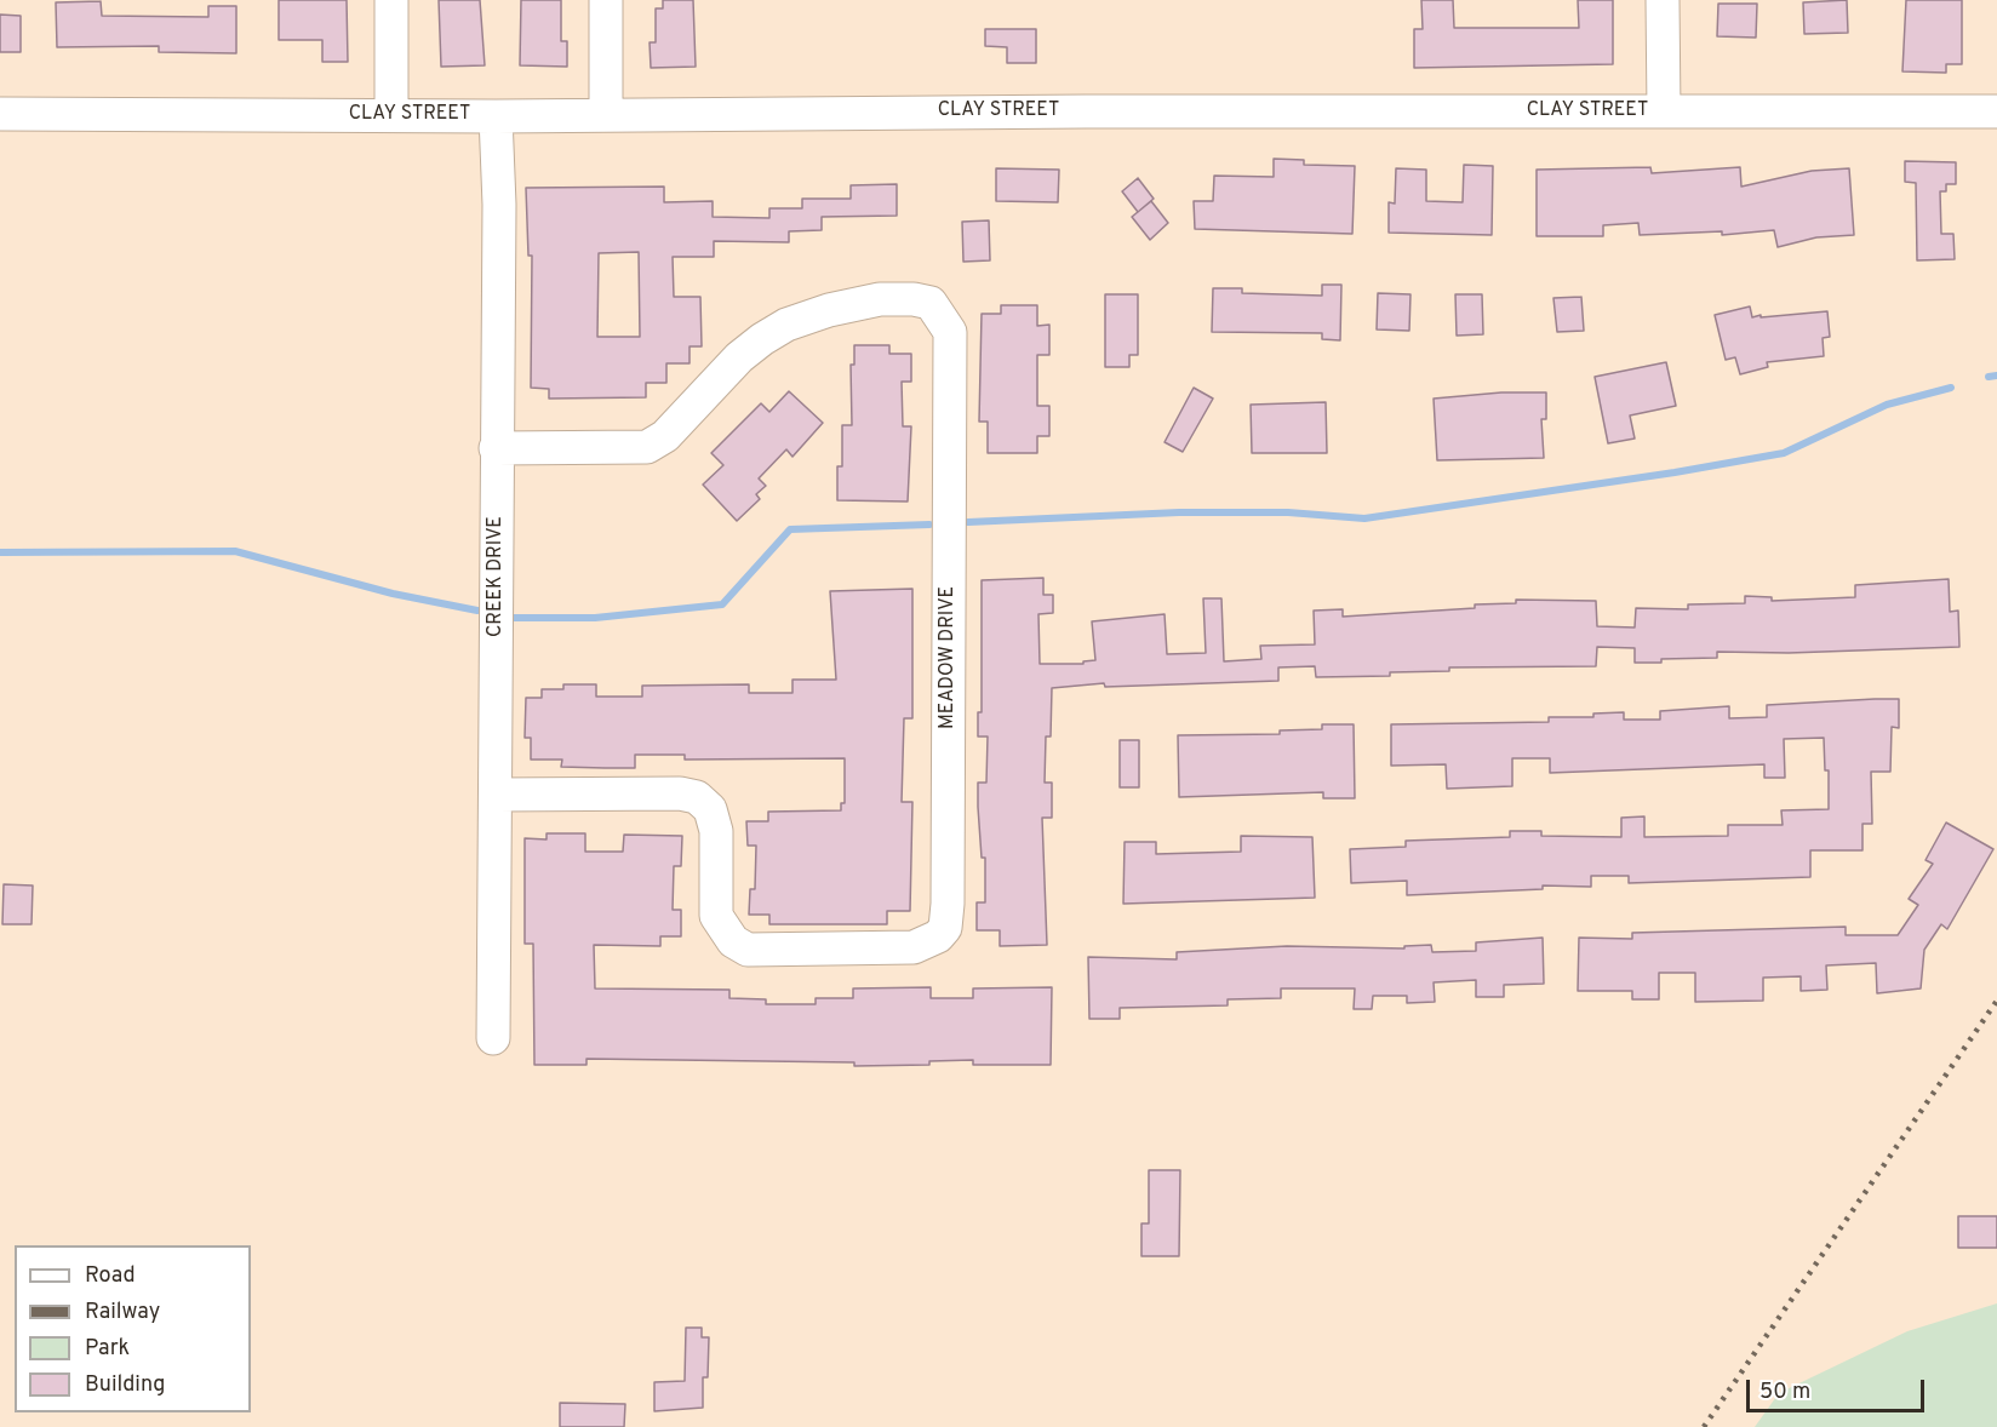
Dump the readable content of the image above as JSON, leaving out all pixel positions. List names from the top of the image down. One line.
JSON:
{"streets":{"street":["CLAY STREET","CREEK DRIVE","MEADOW DRIVE"]},"crossings":[["CLAY STREET","CREEK DRIVE"],["CREEK DRIVE","MEADOW DRIVE"]],"legend":["Road","Railway","Park","Building"],"scale_bar":"50 m"}
